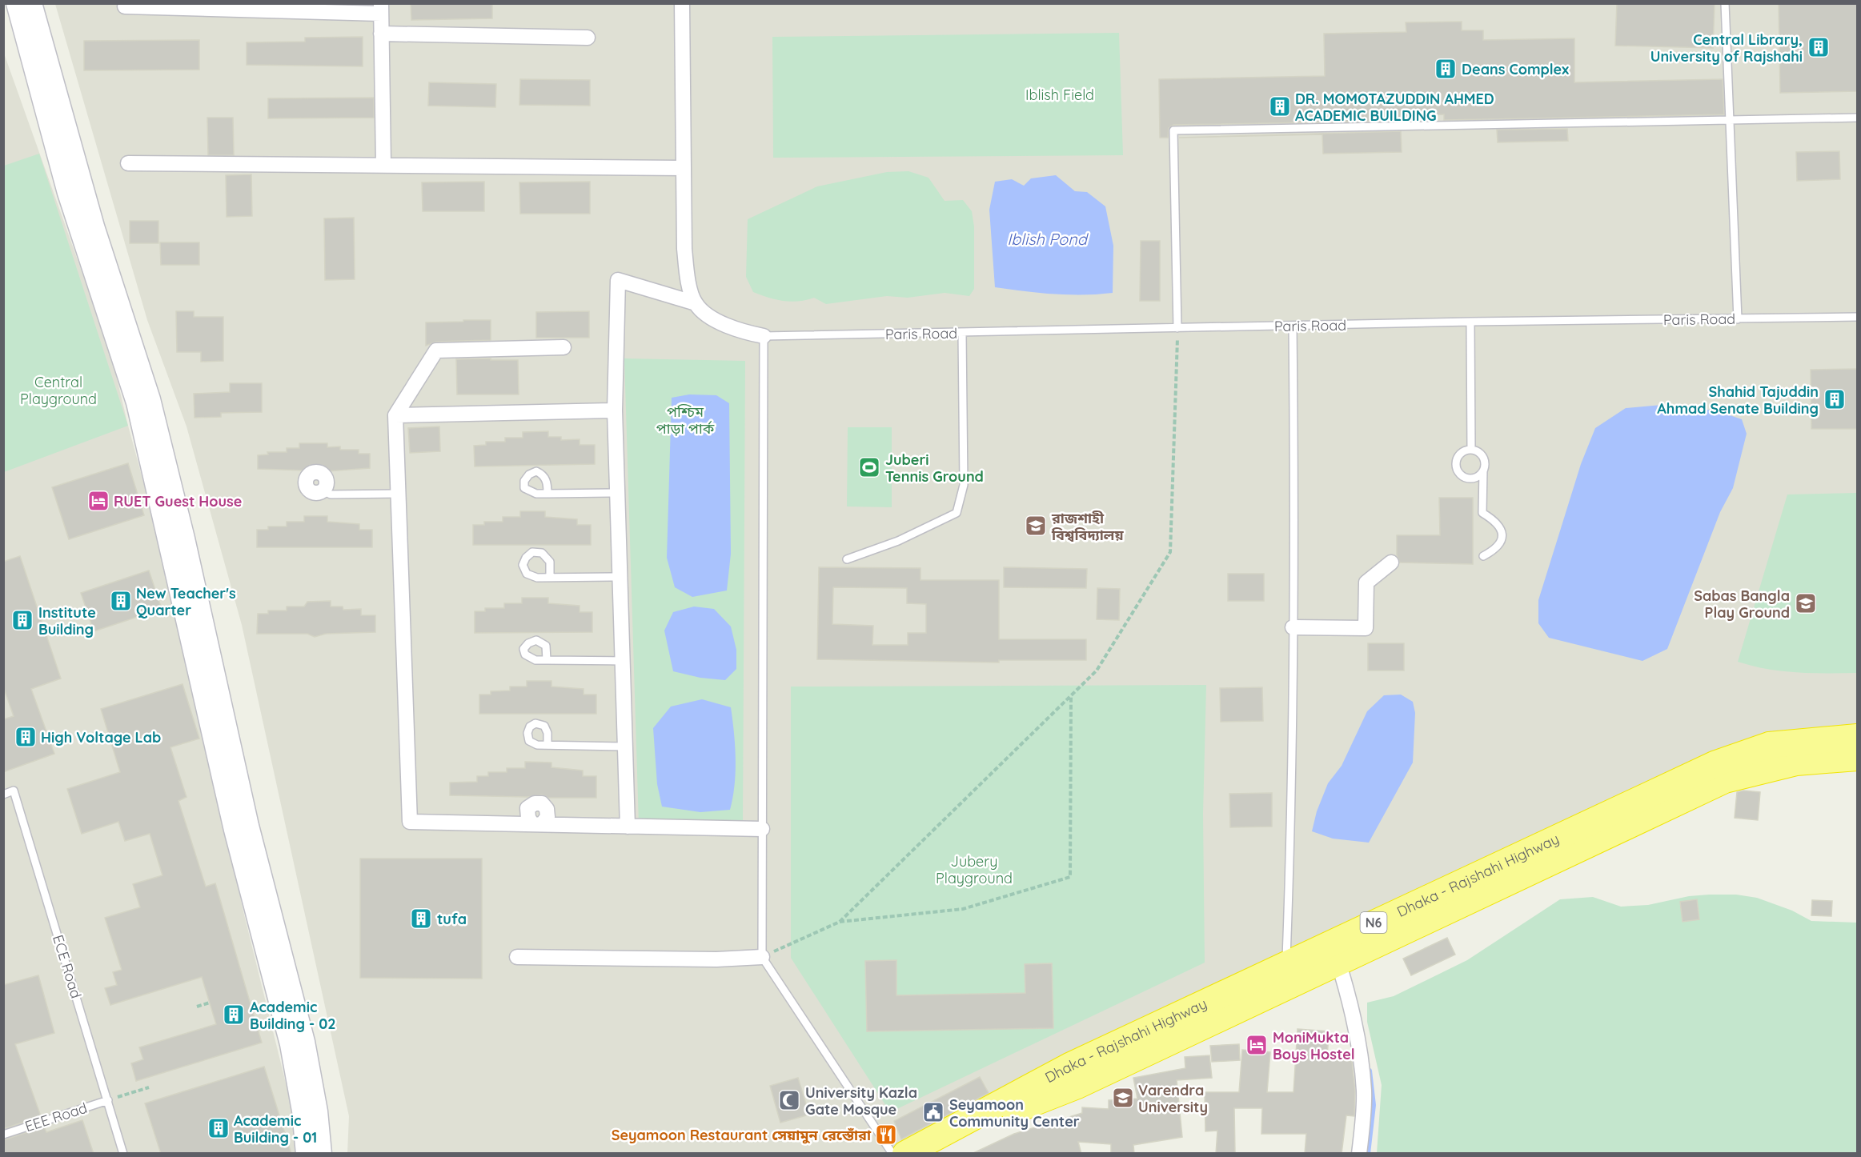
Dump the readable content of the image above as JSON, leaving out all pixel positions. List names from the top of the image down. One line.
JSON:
{"streets":{"highway":["Dhaka - Rajshahi Highway","N6"],"lane":["Paris Road","ECE Road","EEE Road"]},"crossings":[["ECE Road","EEE Road"]],"water":["Iblish Pond"],"parks":["Iblish Field","Central Playground","পশ্চিম পাড়া পার্ক","Jubery Playground"],"places":{"building":["Central Library, University of Rajshahi","Deans Complex","DR. MOMOTAZUDDIN AHMED ACADEMIC BUILDING","Shahid Tajuddin Ahmad Senate Building","New Teacher's Quarter","Institute Building","High Voltage Lab","tufa","Academic Building - 02","Academic Building - 01"],"sports":["Juberi Tennis Ground"],"hotel":["RUET Guest House","MoniMukta Boys Hostel"],"school or university":["রাজশাহী বিশ্ববিদ্যালয়","Sabas Bangla Play Ground","Varendra University"],"mosque":["University Kazla Gate Mosque"],"public building":["Seyamoon Community Center"],"restaurant":["Seyamoon Restaurant সেয়ামুন রেস্তোঁরা"]}}
